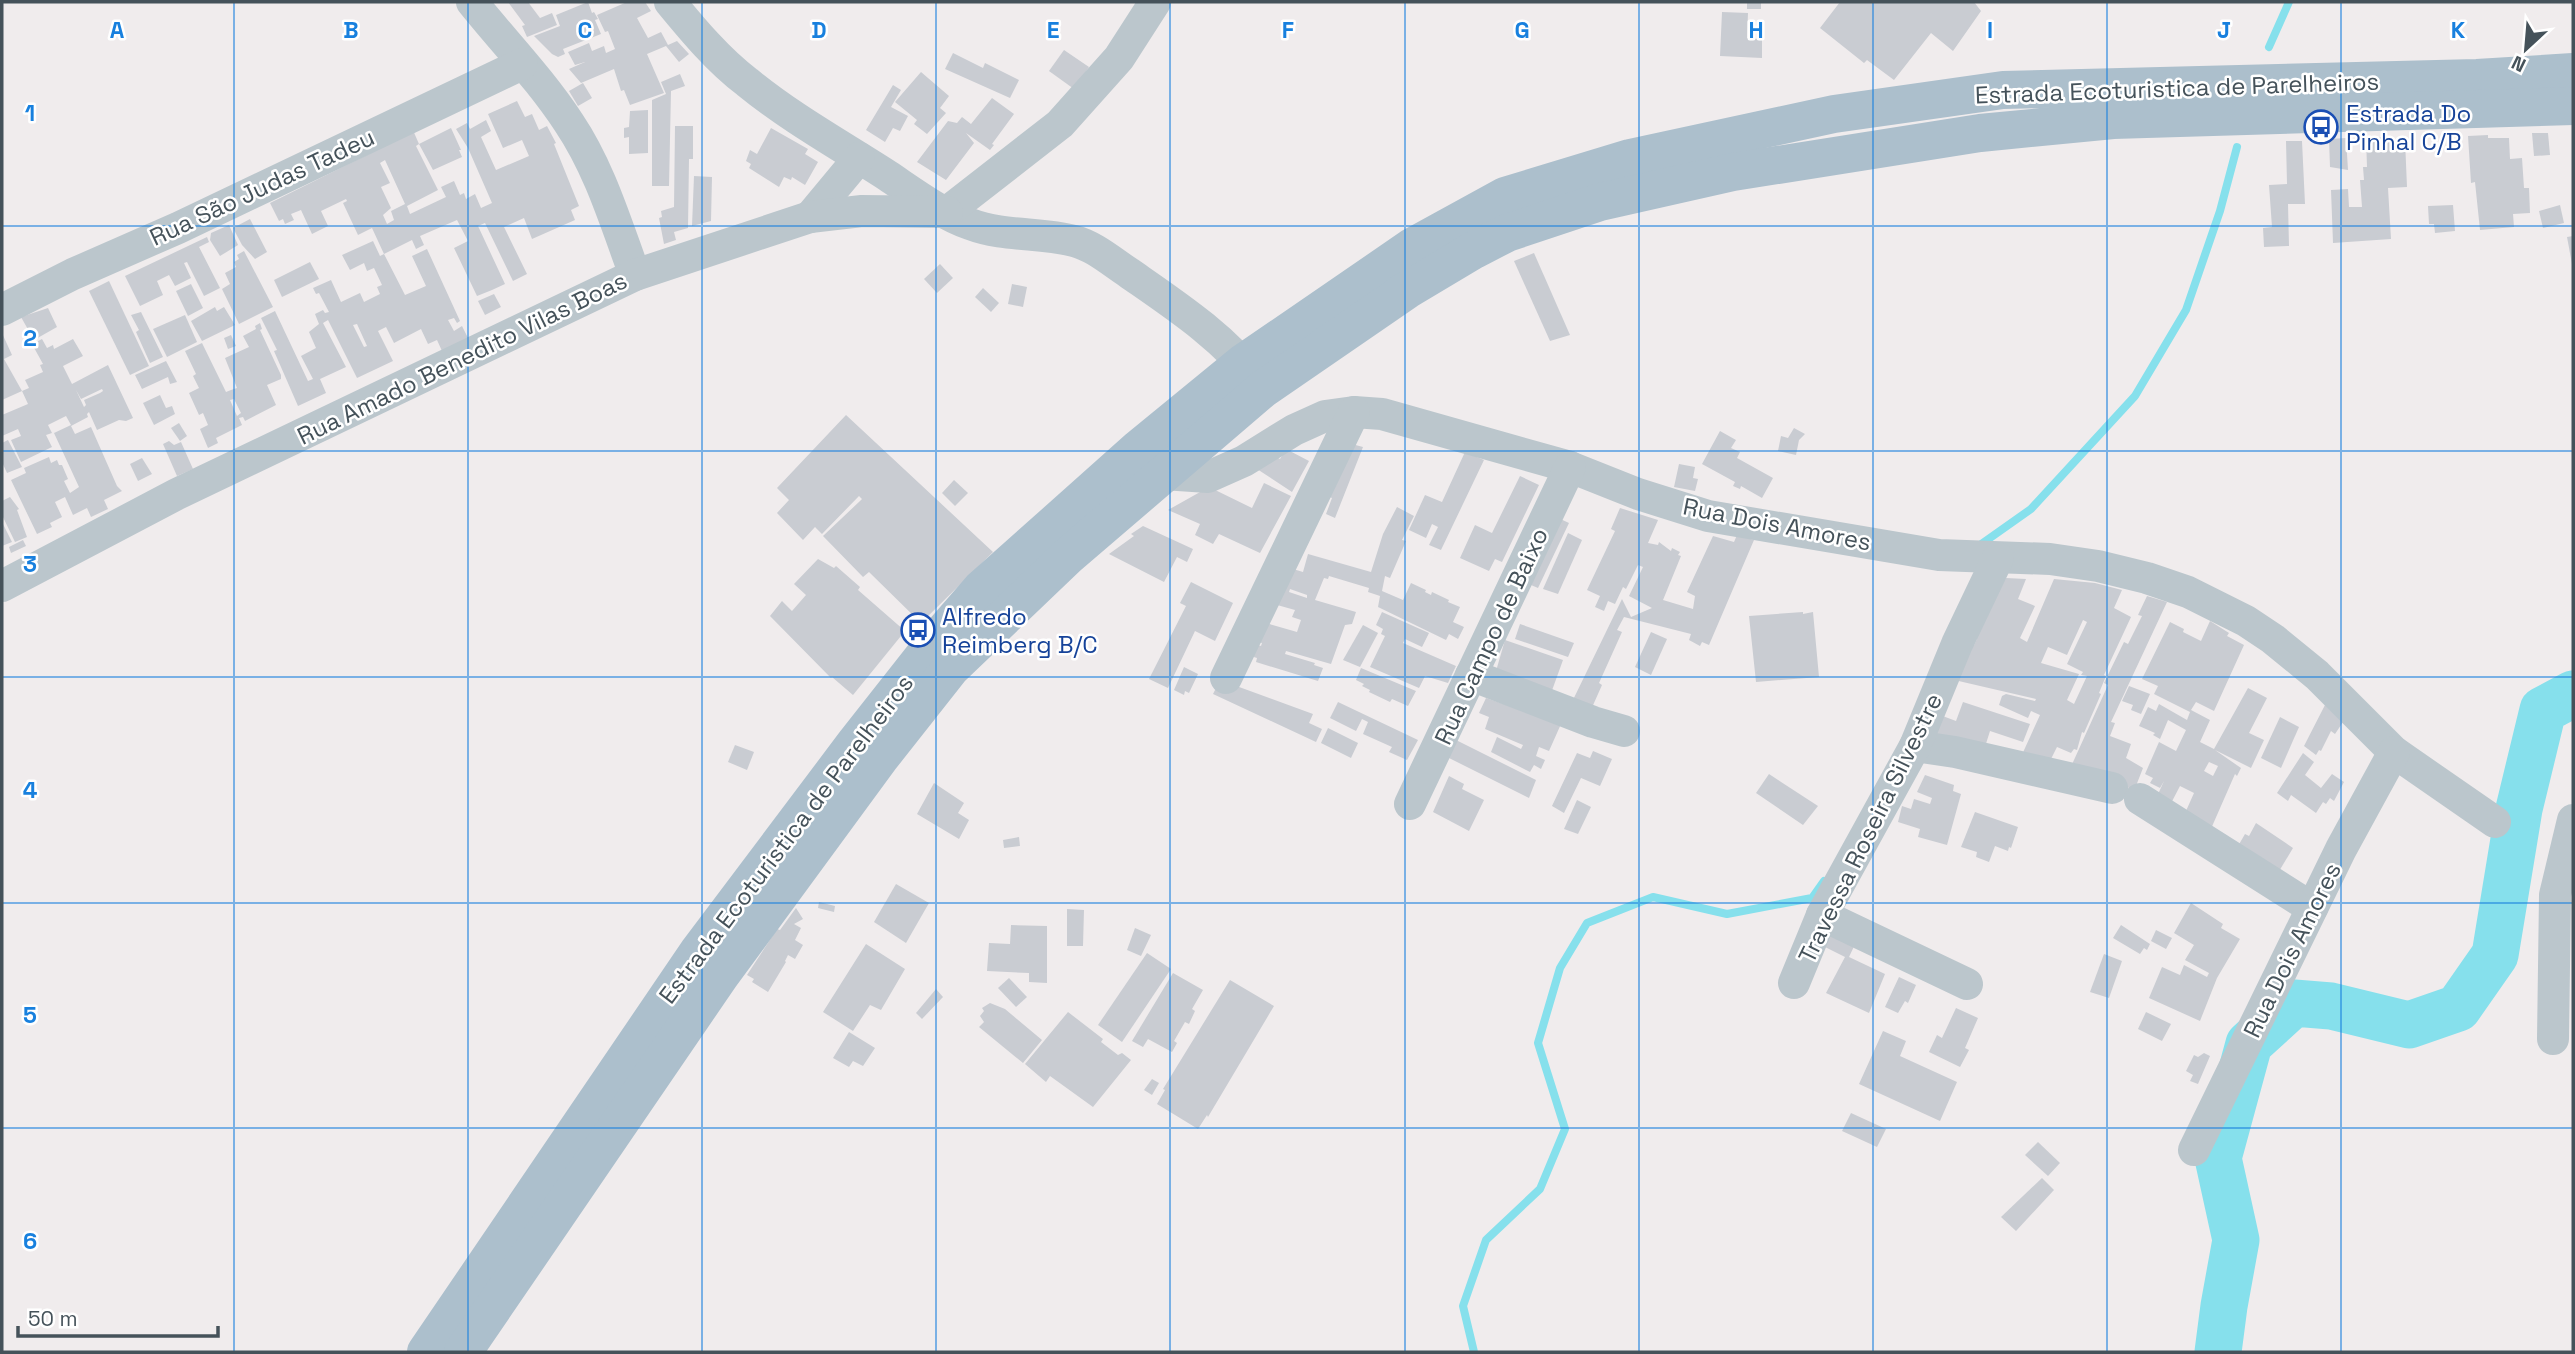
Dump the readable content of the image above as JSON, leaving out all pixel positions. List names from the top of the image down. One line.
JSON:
{"streets":{"main road":["Estrada Ecoturistica de Parelheiros"],"street":["Rua São Judas Tadeu","Rua Amado Benedito Vilas Boas","Rua Dois Amores","Rua Campo de Baixo","Travessa Roseira Silvestre"]},"crossings":[["Estrada Ecoturistica de Parelheiros","Rua Dois Amores"],["Rua Dois Amores","Rua Campo de Baixo"],["Rua Dois Amores","Travessa Roseira Silvestre"]],"places":{"bus stop":["Estrada Do Pinhal C/B","Alfredo Reimberg B/C"]},"scale_bar":"50 m","north":"bottom left","grid":{"columns":["A","B","C","D","E","F","G","H","I","J","K"],"rows":["1","2","3","4","5","6"]}}
